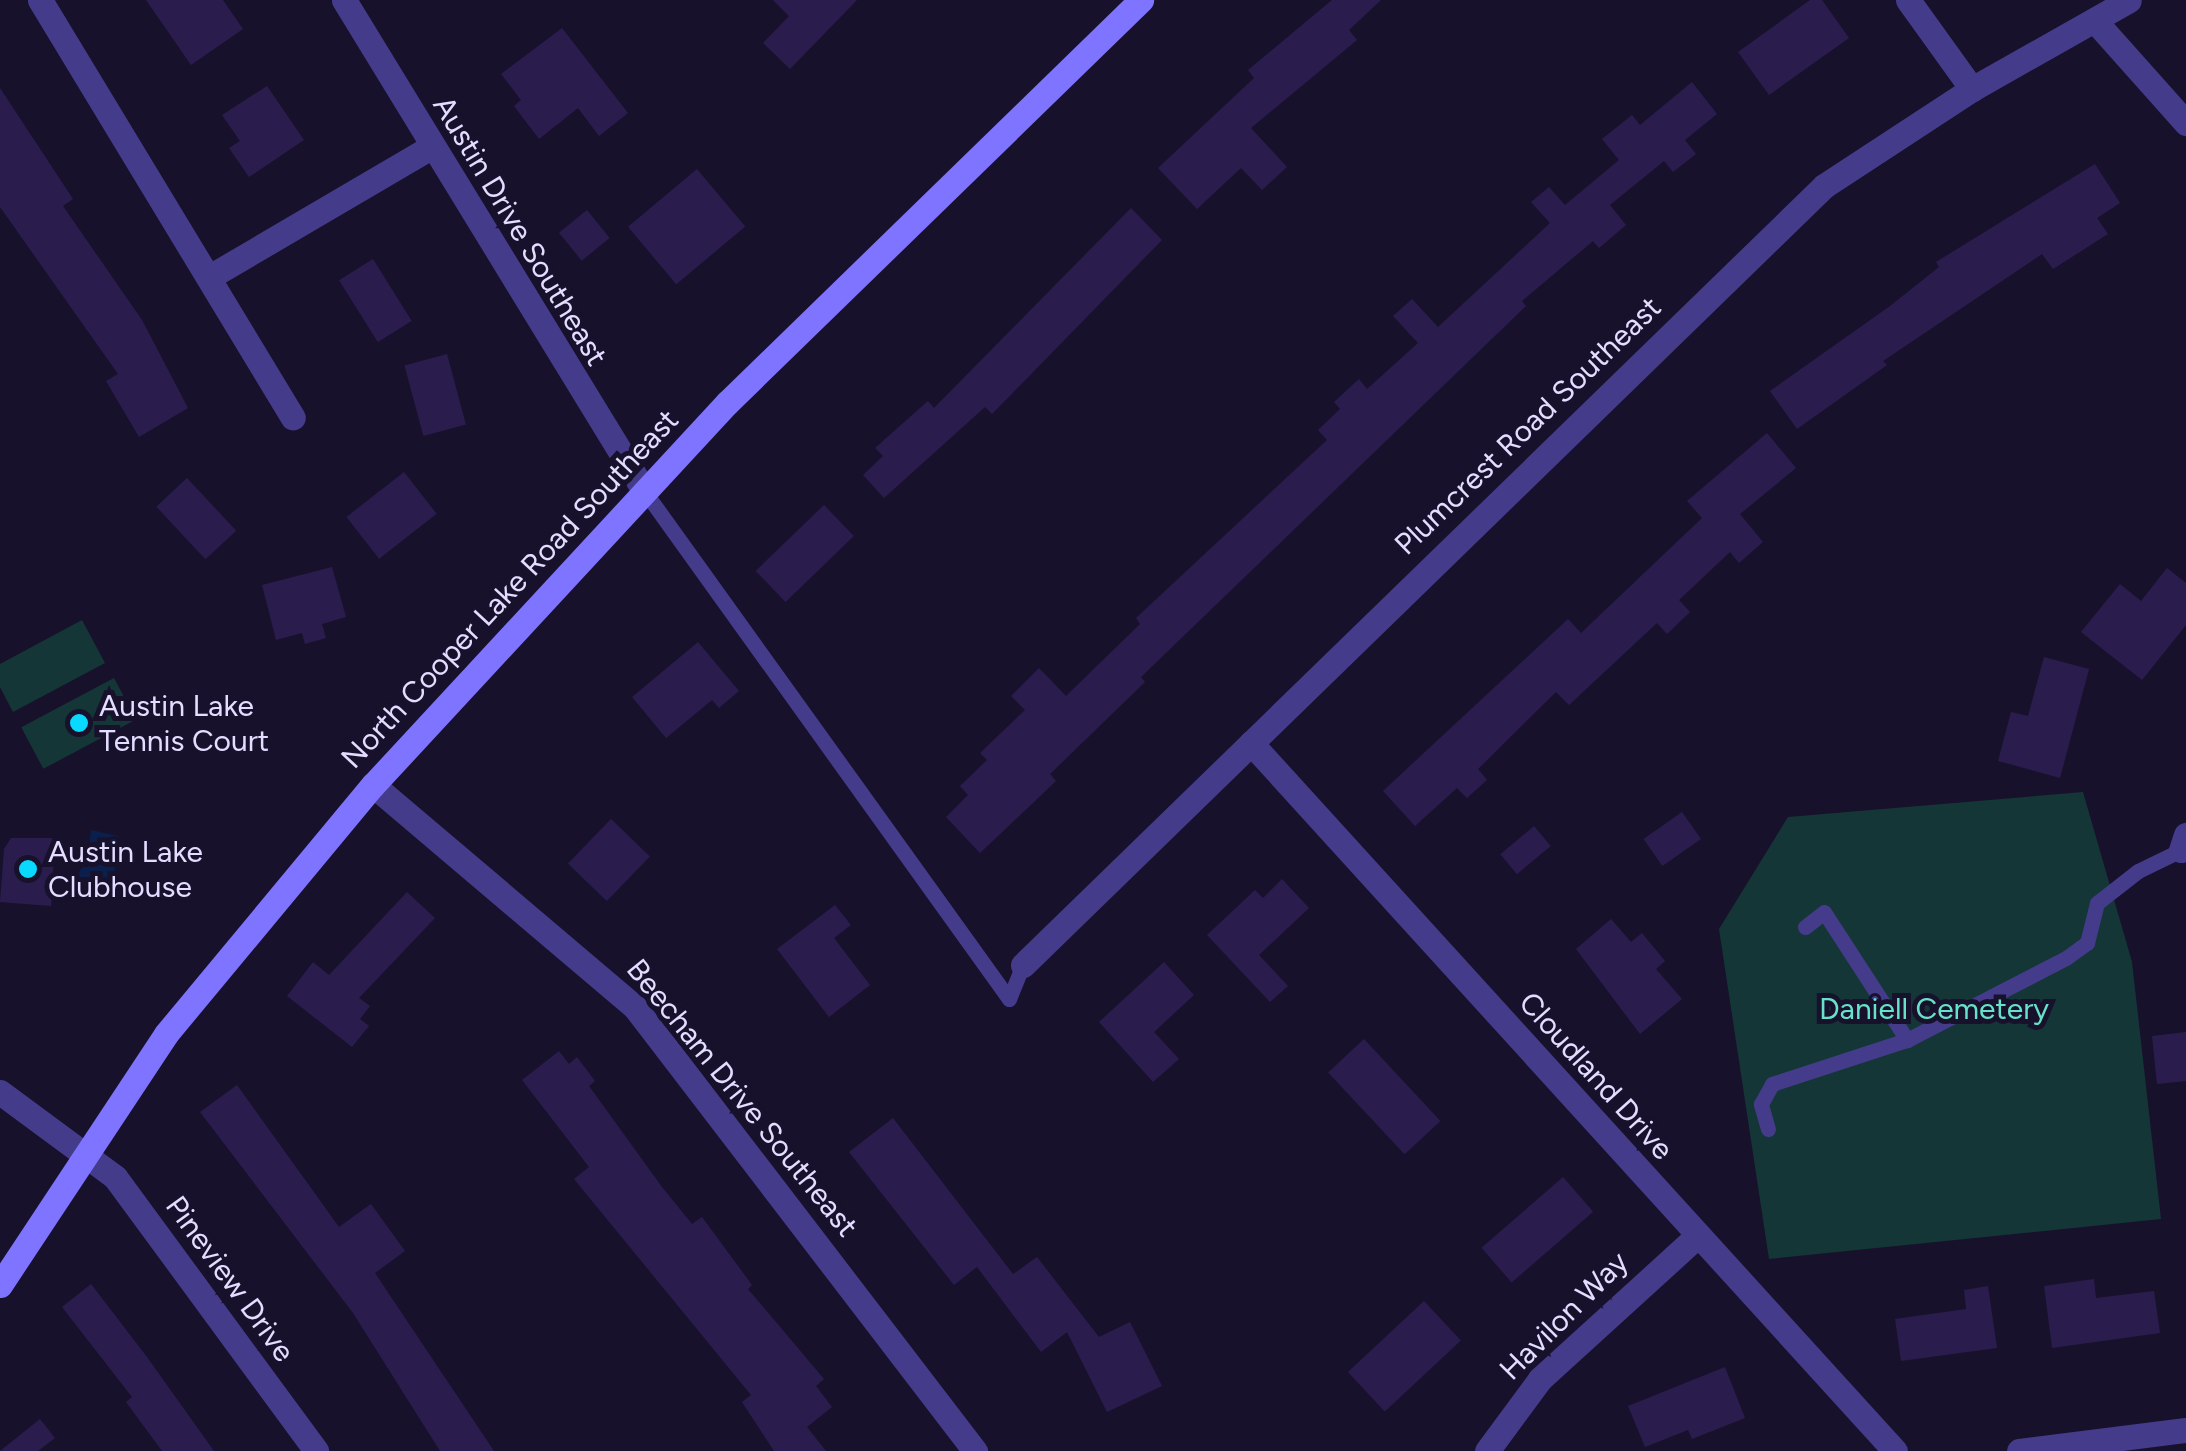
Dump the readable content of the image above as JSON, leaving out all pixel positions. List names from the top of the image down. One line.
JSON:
{"streets":{"street":["Austin Drive Southeast","Plumcrest Road Southeast","North Cooper Lake Road Southeast","Cloudland Drive","Beecham Drive Southeast","Pineview Drive","Havilon Way"]},"crossings":[["Austin Drive Southeast","North Cooper Lake Road Southeast"],["Plumcrest Road Southeast","Cloudland Drive"],["North Cooper Lake Road Southeast","Beecham Drive Southeast"],["North Cooper Lake Road Southeast","Pineview Drive"],["Cloudland Drive","Havilon Way"]],"parks":["Daniell Cemetery"],"places":["Austin Lake Tennis Court","Austin Lake Clubhouse"]}
